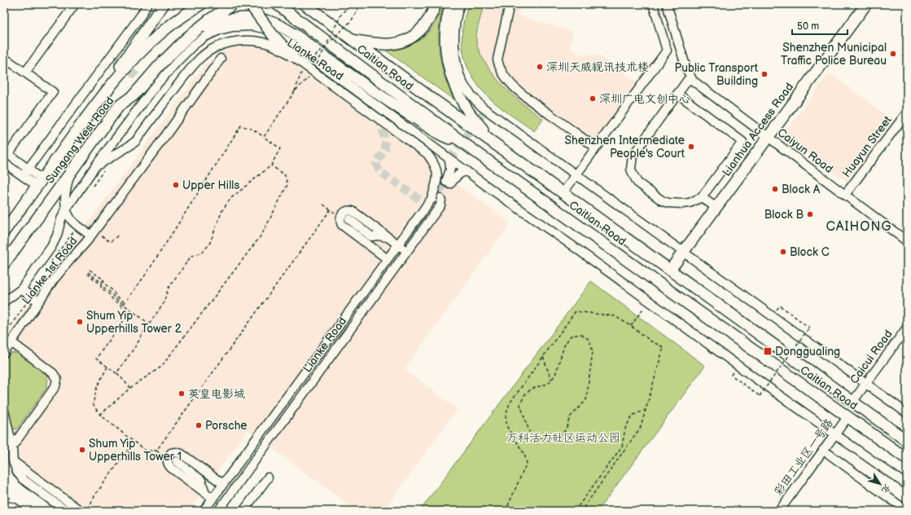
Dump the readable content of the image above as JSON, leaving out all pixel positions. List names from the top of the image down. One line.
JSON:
{"streets":{"main road":["Caitian Road","Lianhua Access Road","Sungang West Road"],"street":["Lianke Road","Huayun Street","Caiyun Road","Lianke 1st Road","Caicui Road","彩田工业区一号路"]},"crossings":[["Caitian Road","Lianhua Access Road"],["Caitian Road","Caicui Road"],["Caitian Road","彩田工业区一号路"],["Lianhua Access Road","Caiyun Road"],["Huayun Street","Caiyun Road"]],"districts":["CAIHONG"],"parks":["万科活力社区运动公园"],"places":{"other":["Shenzhen Municipal Traffic Police Bureau","深圳天威视讯技术楼","Public Transport Building","深圳广电文创中心","Shenzhen Intermediate People's Court","Upper Hills","Block A","Block B","Block C","Shum Yip Upperhills Tower 2","英皇电影城","Porsche","Shum Yip Upperhills Tower 1"],"transit":["Donggualing"]},"scale_bar":"50 m","north":"bottom right"}
